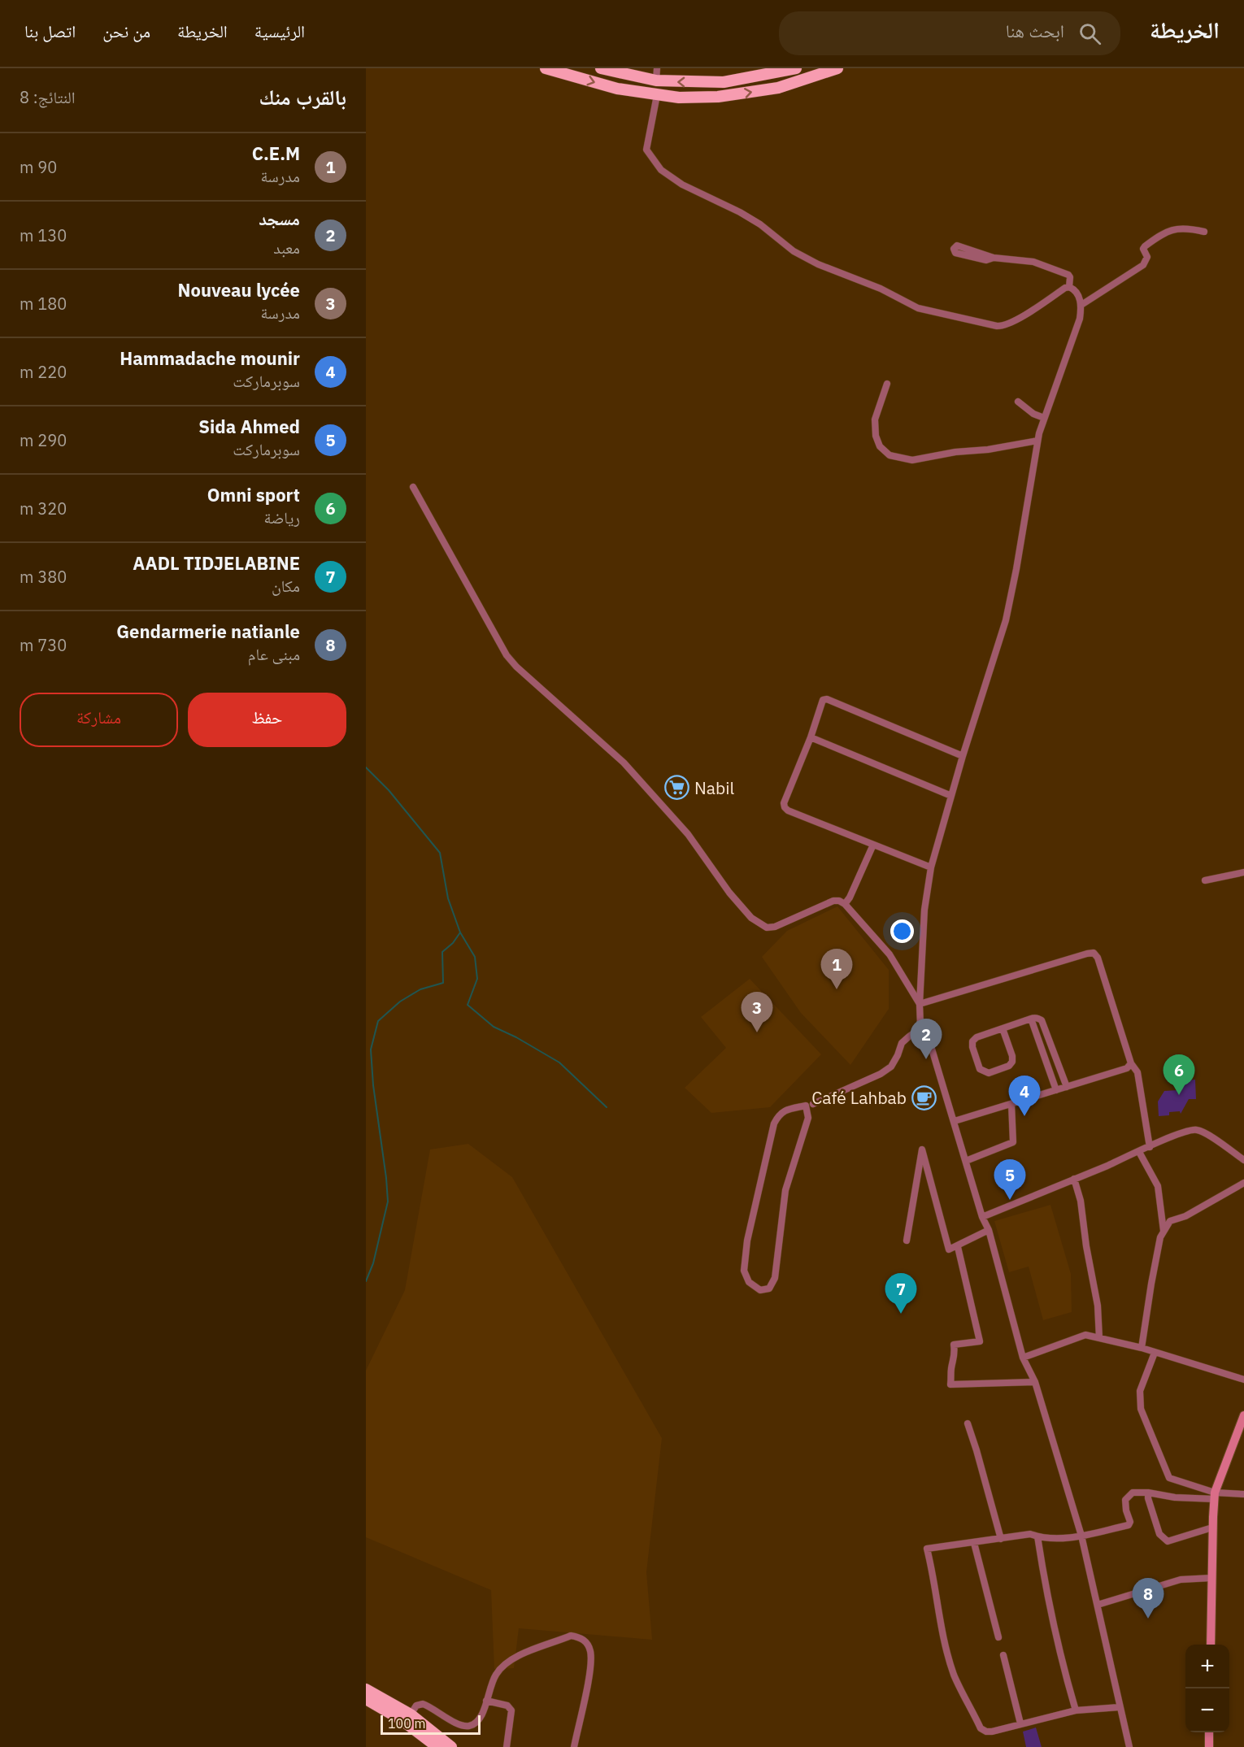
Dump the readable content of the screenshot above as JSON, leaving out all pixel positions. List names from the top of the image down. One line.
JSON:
{"places":{"supermarket":["Nabil"],"cafe":["Café Lahbab"]},"scale_bar":"100 m","page":{"header":"الخريطة","search":"ابحث هنا","nav":["الرئيسية","الخريطة","من نحن","اتصل بنا"],"heading":["بالقرب منك","النتائج: 8"],"list":[{"mark":"1","name":"C.E.M","note":"مدرسة","value":"90 m"},{"mark":"2","name":"مسجد","note":"معبد","value":"130 m"},{"mark":"3","name":"Nouveau lycée","note":"مدرسة","value":"180 m"},{"mark":"4","name":"Hammadache mounir","note":"سوبرماركت","value":"220 m"},{"mark":"5","name":"Sida Ahmed","note":"سوبرماركت","value":"290 m"},{"mark":"6","name":"Omni sport","note":"رياضة","value":"320 m"},{"mark":"7","name":"AADL TIDJELABINE","note":"مكان","value":"380 m"},{"mark":"8","name":"Gendarmerie natianle","note":"مبنى عام","value":"730 m"}],"buttons":["حفظ","مشاركة"],"pins":["1","3","2","6","4","5","7","8"],"map_buttons":["+","−"],"scale":"100 m"}}
